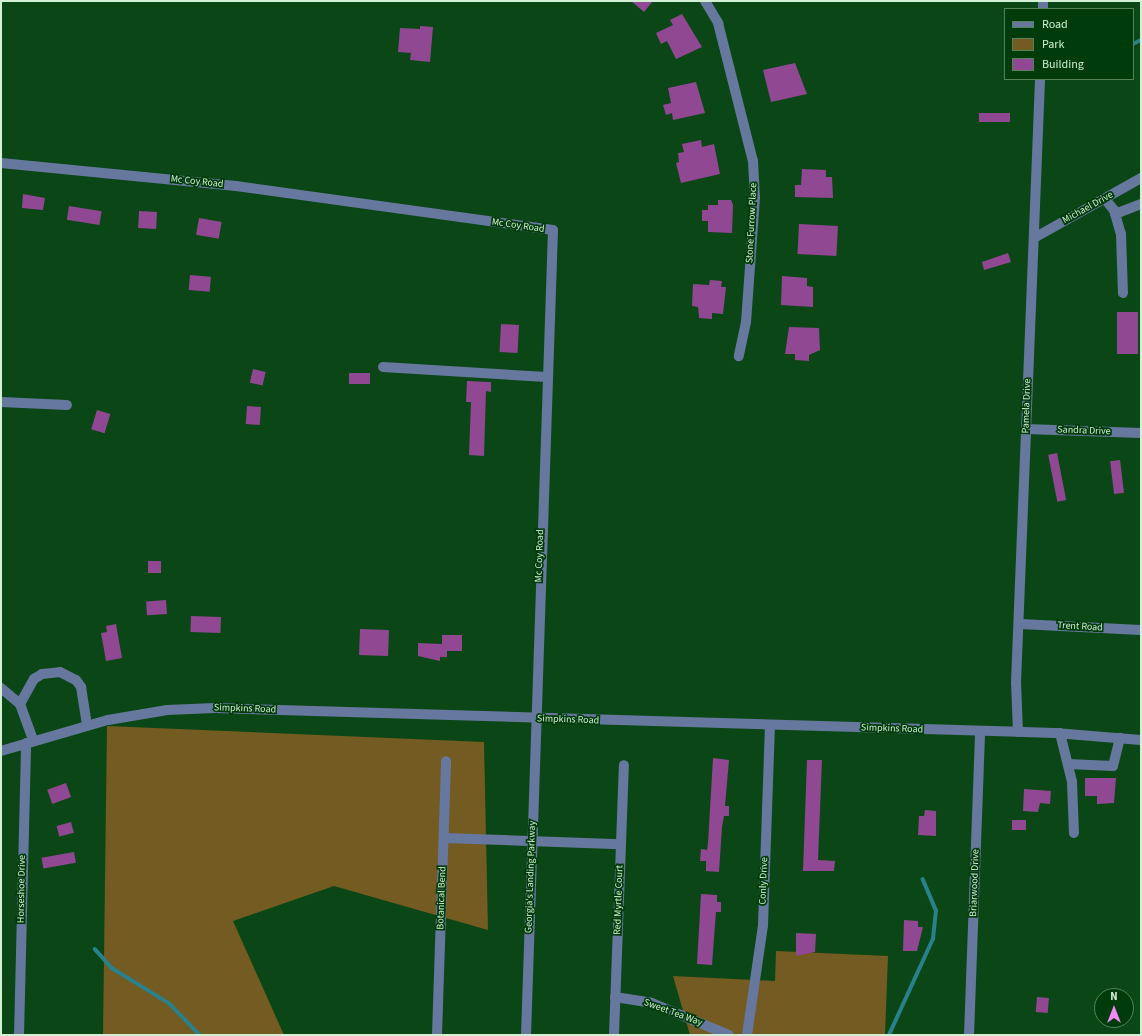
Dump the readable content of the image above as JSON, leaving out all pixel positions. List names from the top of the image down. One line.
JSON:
{"streets":{"street":["Mc Coy Road","Michael Drive","Stone Furrow Place","Pamela Drive","Sandra Drive","Trent Road","Simpkins Road","Georgia's Landing Parkway","Conly Drive","Briarwood Drive","Horseshoe Drive","Botanical Bend","Red Myrtle Court","Sweet Tea Way"]},"crossings":[["Mc Coy Road","Simpkins Road"],["Mc Coy Road","Georgia's Landing Parkway"],["Michael Drive","Pamela Drive"],["Pamela Drive","Sandra Drive"],["Pamela Drive","Trent Road"],["Pamela Drive","Simpkins Road"],["Simpkins Road","Georgia's Landing Parkway"],["Simpkins Road","Conly Drive"],["Simpkins Road","Briarwood Drive"],["Simpkins Road","Horseshoe Drive"],["Red Myrtle Court","Sweet Tea Way"]],"legend":["Road","Park","Building"],"north":"top"}
